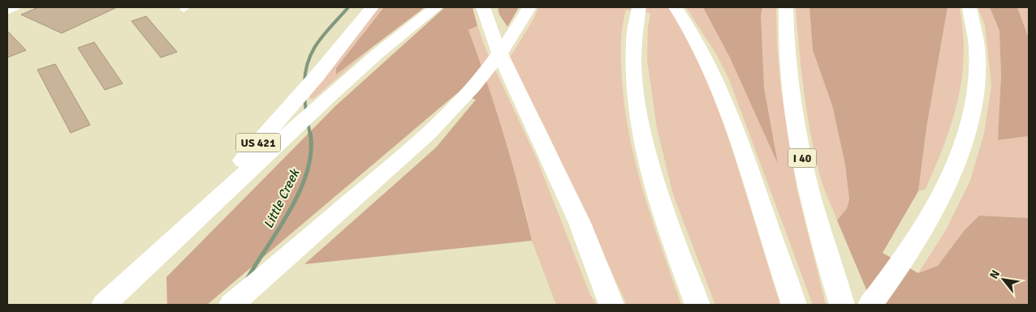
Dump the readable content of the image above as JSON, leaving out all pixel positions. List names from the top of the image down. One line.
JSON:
{"streets":{"highway":["US 421","I 40"]},"water":["Little Creek"],"north":"top left"}
